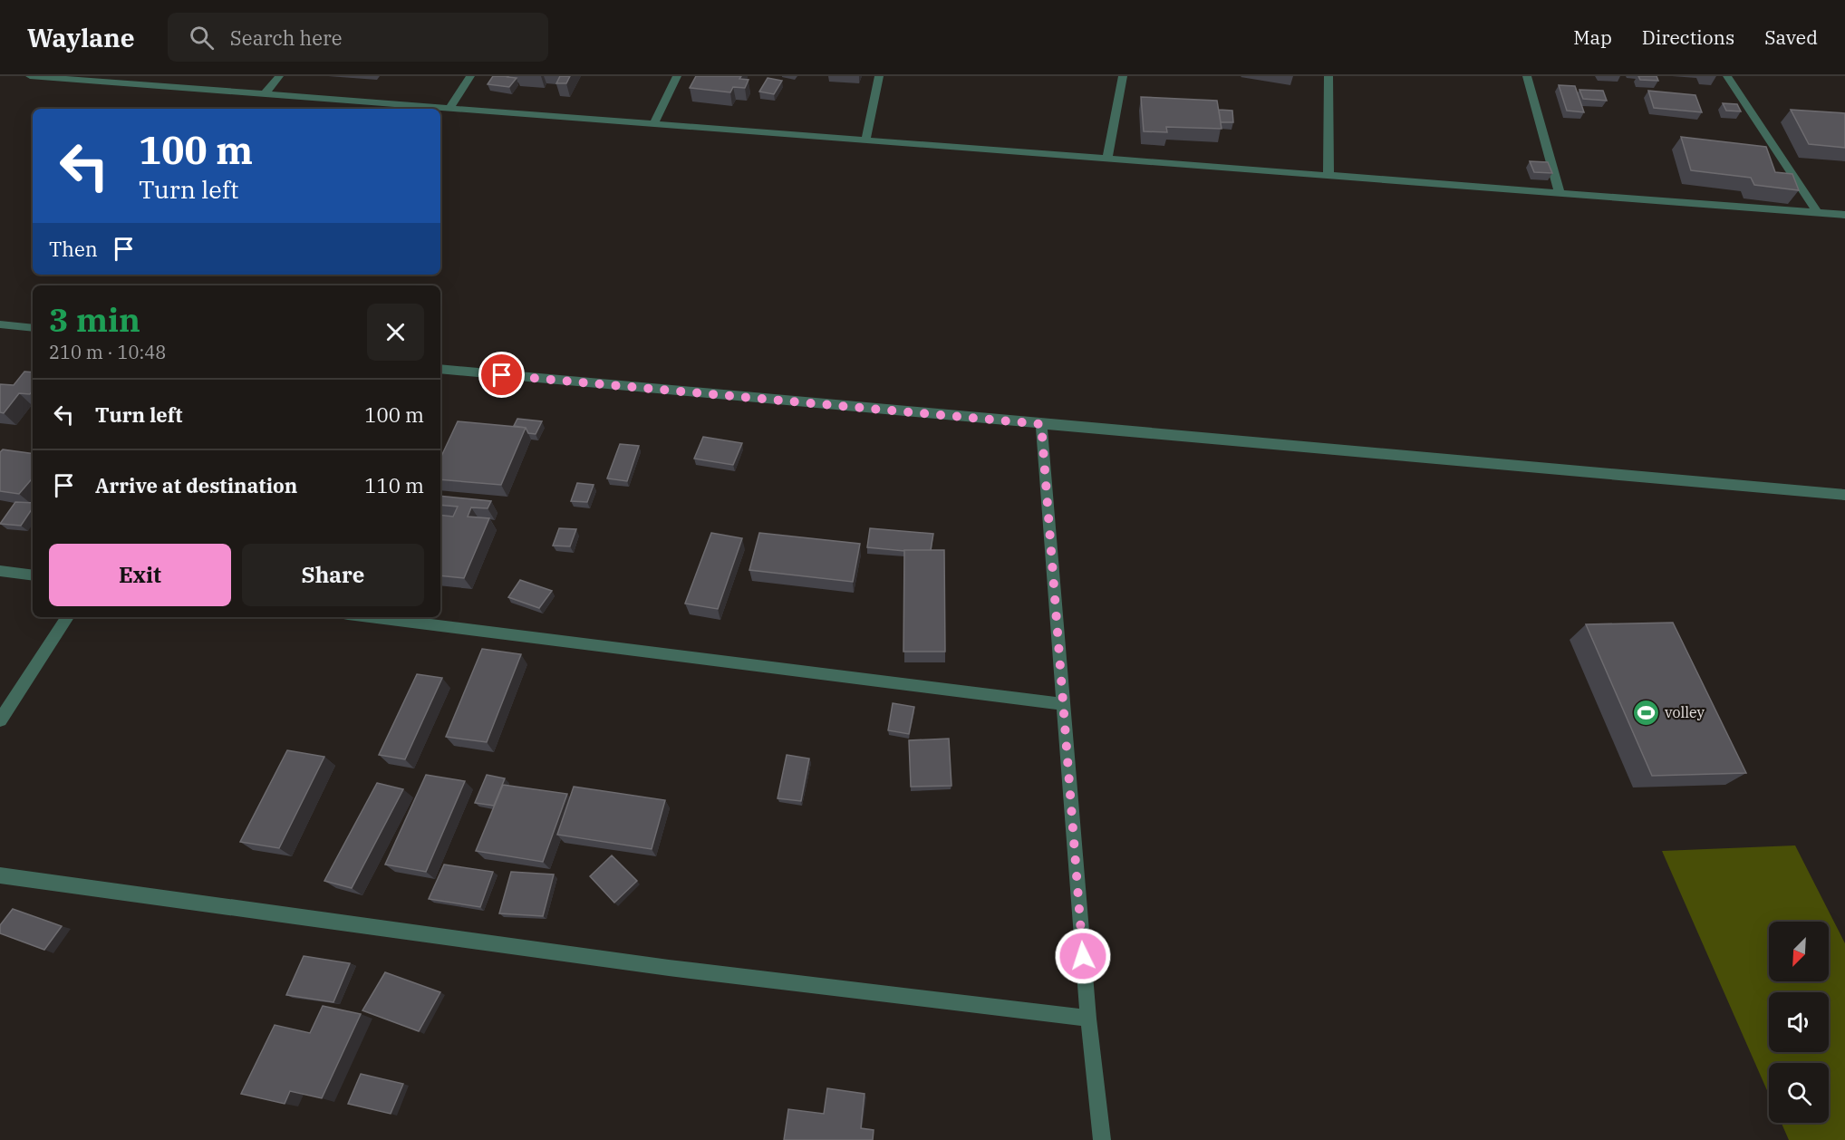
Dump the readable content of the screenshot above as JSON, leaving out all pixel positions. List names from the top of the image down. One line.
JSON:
{"places":{"sports":["volley"]},"north":"bottom left","page":{"header":"Waylane","search":"Search here","nav":["Map","Directions","Saved"],"turn":["100 m","Turn left"],"then":"Then","heading":["3 min","210 m · 10:48"],"list":[{"name":"Turn left","value":"100 m"},{"name":"Arrive at destination","value":"110 m"}],"buttons":["Exit","Share"]}}
